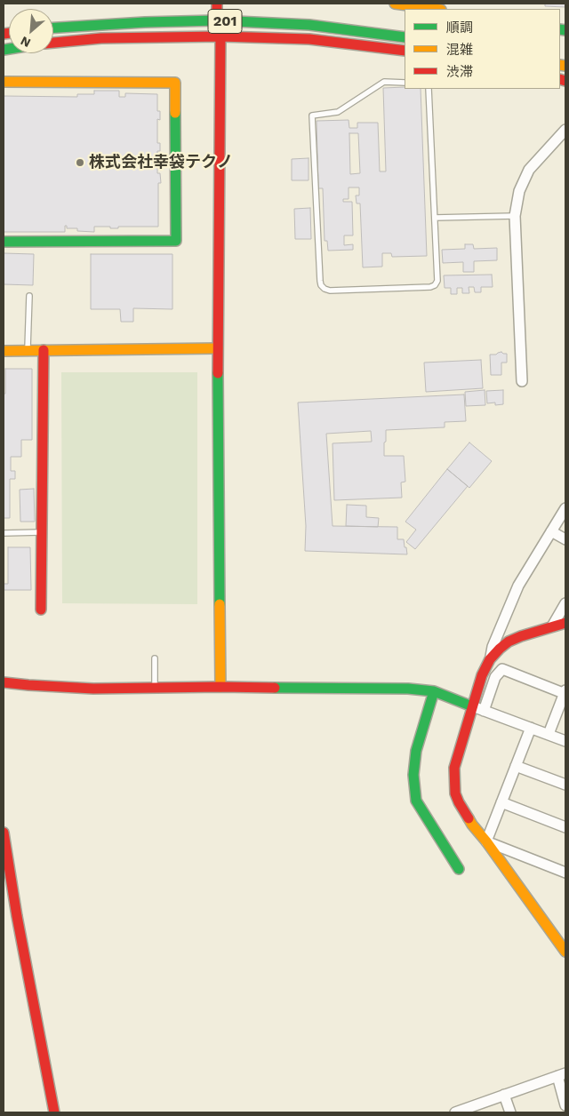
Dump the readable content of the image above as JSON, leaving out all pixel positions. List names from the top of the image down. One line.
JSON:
{"streets":{"main road":["201"]},"places":["株式会社幸袋テクノ"],"legend":["順調","混雑","渋滞"],"north":"bottom left"}
